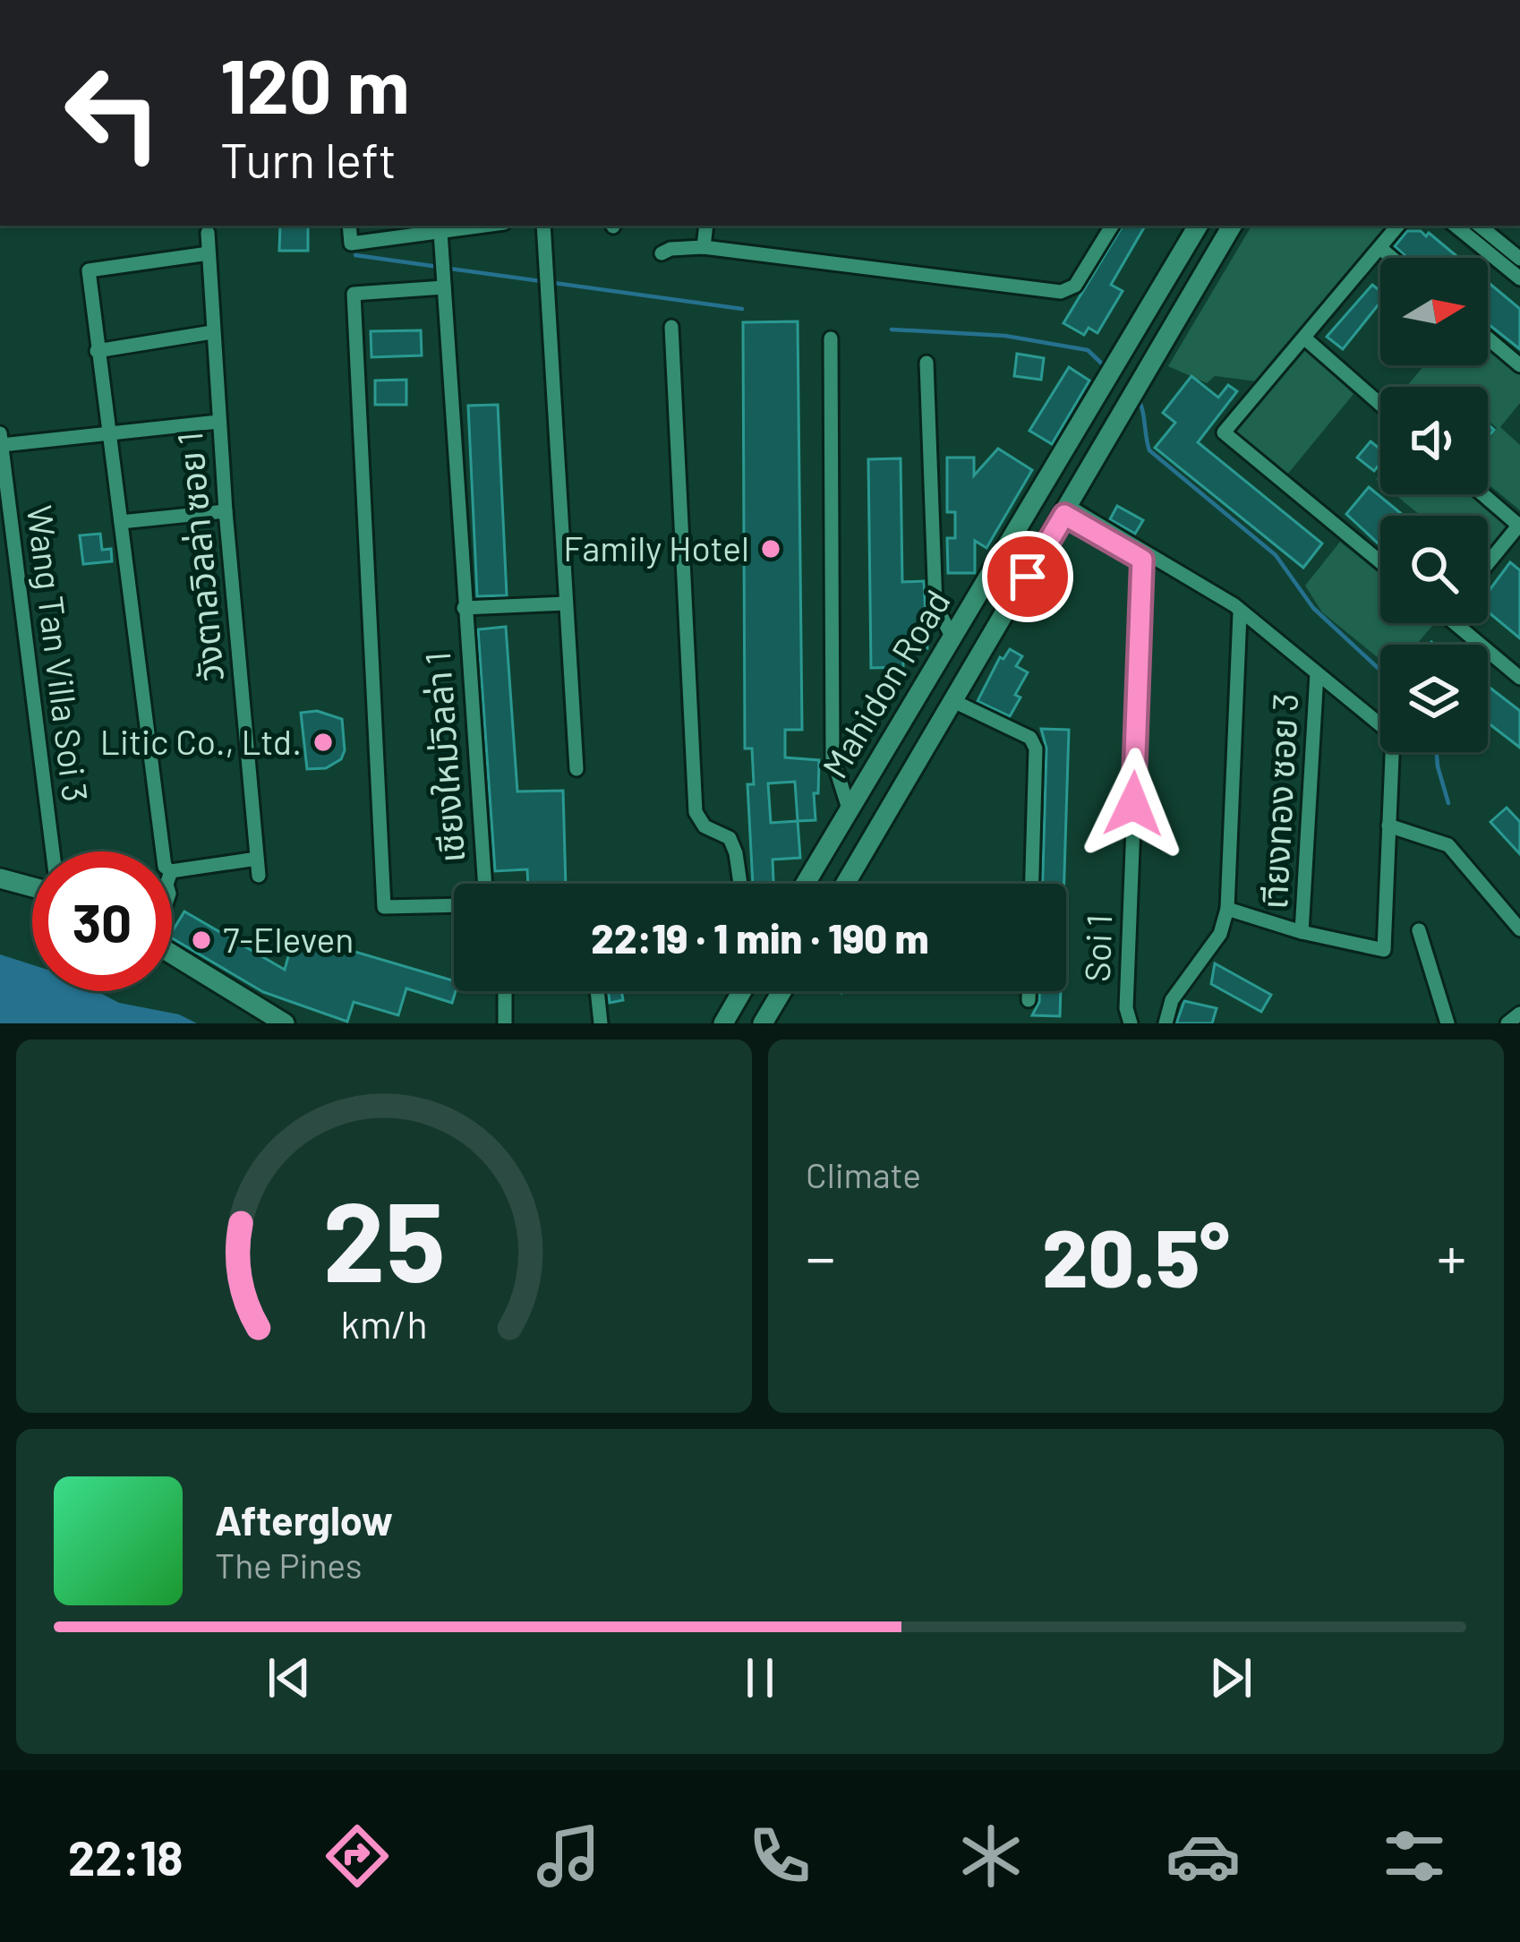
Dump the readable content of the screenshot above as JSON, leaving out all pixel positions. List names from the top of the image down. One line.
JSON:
{"streets":{"main road":["Mahidon Road"],"street":["วังตาลวิลล่า ซอย 1","Wang Tan Villa Soi 3","เชียงใหม่วิลล่า 1","เาียงทอง ซอย 3","Soi 1"]},"places":["Family Hotel","Litic Co., Ltd.","7-Eleven"],"north":"right","page":{"turn":["120 m","Turn left"],"limit":"30","trip":"22:19 · 1 min · 190 m","tile":"Climate","heat":["−","20.5°","+"],"song":["Afterglow","The Pines"],"tabs":"22:18","gauge":["25","km/h"]}}
